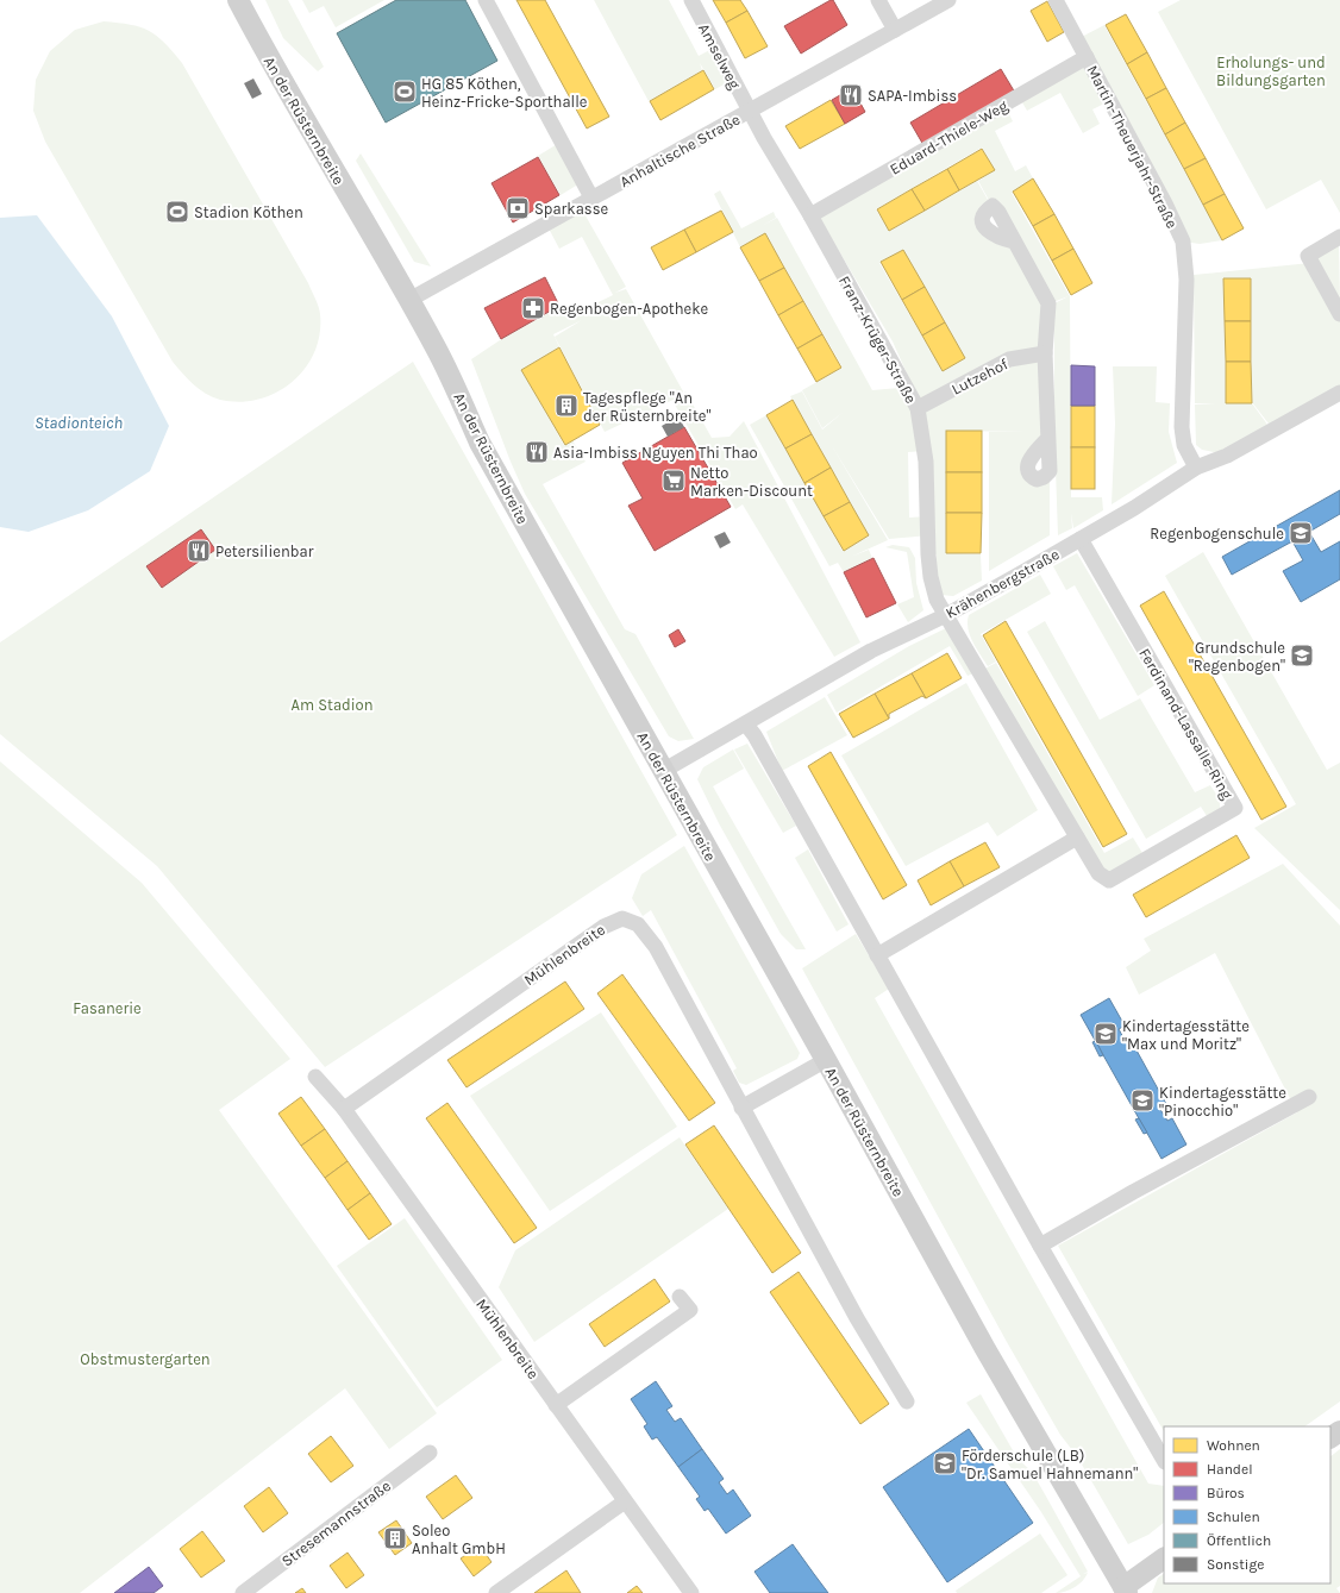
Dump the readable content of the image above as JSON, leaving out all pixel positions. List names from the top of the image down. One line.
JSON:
{"streets":{"main road":["An der Rüsternbreite"],"street":["Amselweg","Eduard-Thiele-Weg","Martin-Theuerjahr-Straße","Anhaltische Straße","Franz-Krüger-Straße","Lutzehof","Krähenbergstraße","Ferdinand-Lassalle-Ring","Mühlenbreite","Stresemannstraße"]},"crossings":[["Amselweg","Anhaltische Straße"],["Amselweg","Franz-Krüger-Straße"],["An der Rüsternbreite","Anhaltische Straße"],["An der Rüsternbreite","Krähenbergstraße"],["Eduard-Thiele-Weg","Martin-Theuerjahr-Straße"],["Eduard-Thiele-Weg","Franz-Krüger-Straße"],["Martin-Theuerjahr-Straße","Krähenbergstraße"],["Anhaltische Straße","Franz-Krüger-Straße"],["Franz-Krüger-Straße","Lutzehof"],["Franz-Krüger-Straße","Krähenbergstraße"],["Franz-Krüger-Straße","Ferdinand-Lassalle-Ring"],["Krähenbergstraße","Ferdinand-Lassalle-Ring"]],"water":["Stadionteich"],"parks":["Erholungs- und Bildungsgarten","Am Stadion","Fasanerie","Obstmustergarten"],"places":{"sports":["HG 85 Köthen, Heinz-Fricke-Sporthalle","Stadion Köthen"],"restaurant":["SAPA-Imbiss","Asia-Imbiss Nguyen Thi Thao","Petersilienbar"],"bank":["Sparkasse"],"pharmacy":["Regenbogen-Apotheke"],"building":["Tagespflege \"An der Rüsternbreite\"","Soleo Anhalt GmbH"],"supermarket":["Netto Marken-Discount"],"school or university":["Regenbogenschule","Grundschule \"Regenbogen\"","Kindertagesstätte \"Max und Moritz\"","Kindertagesstätte \"Pinocchio\"","Förderschule (LB) \"Dr. Samuel Hahnemann\""]},"legend":["Wohnen","Handel","Büros","Schulen","Öffentlich","Sonstige"]}
